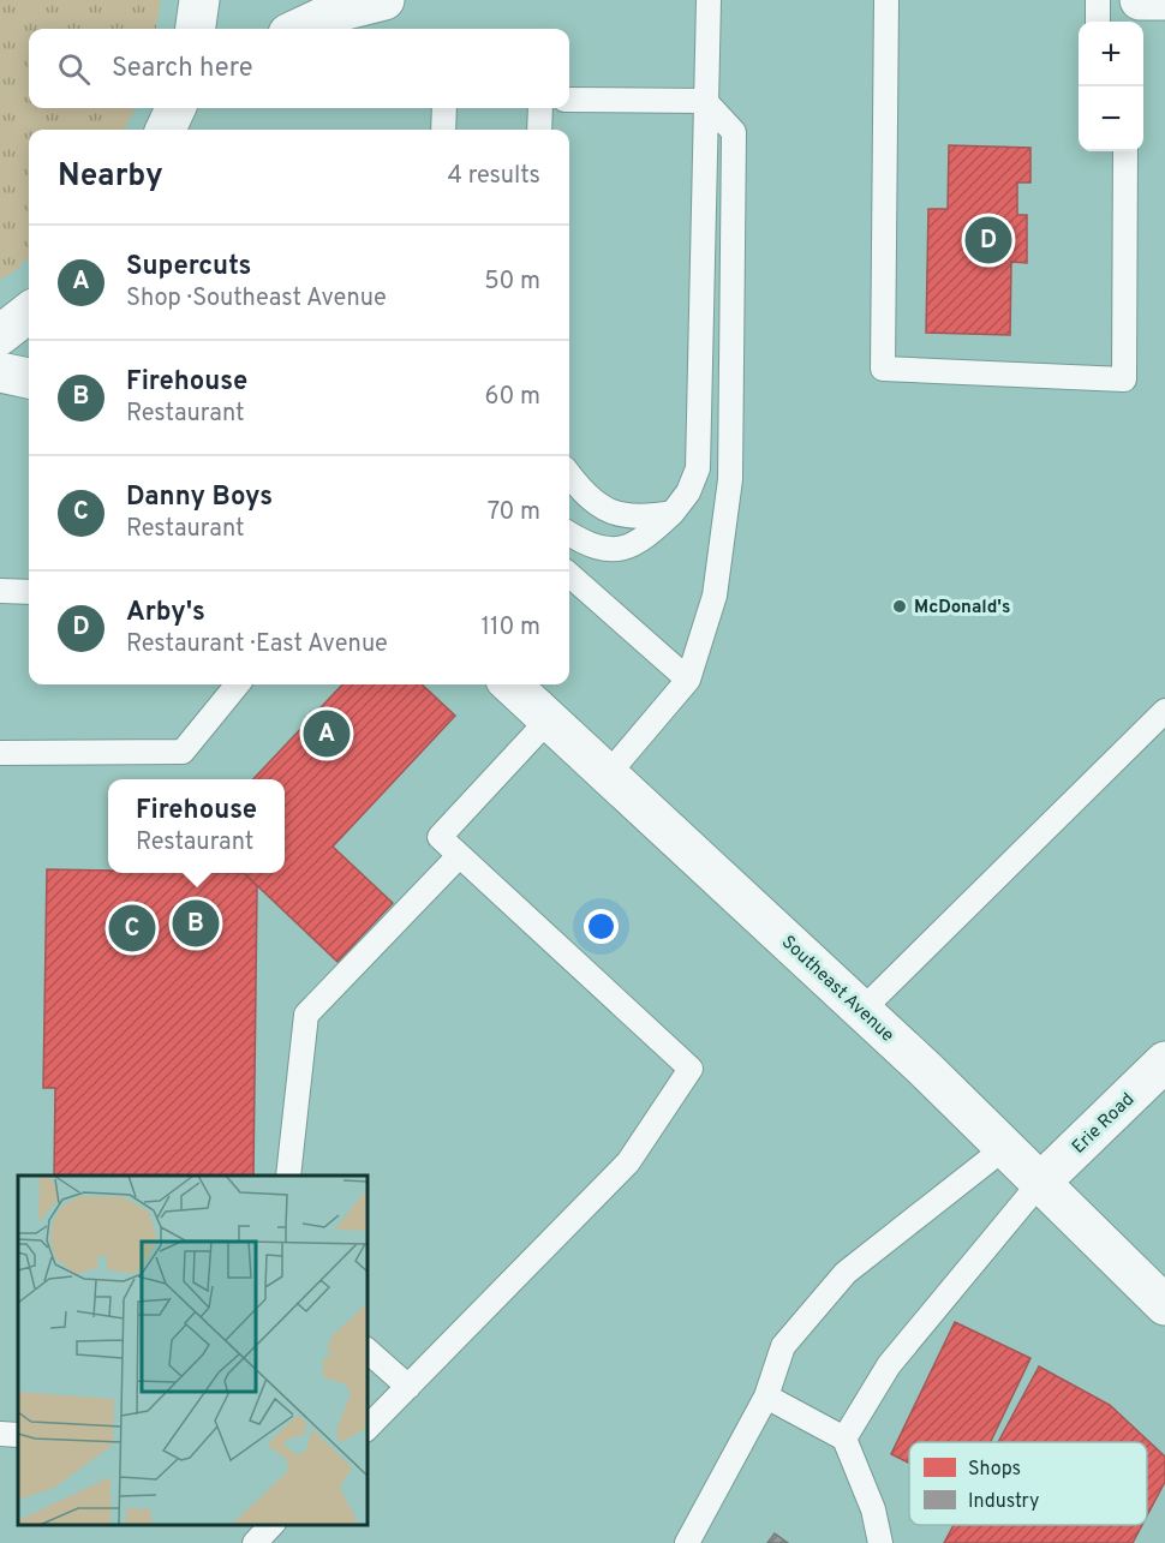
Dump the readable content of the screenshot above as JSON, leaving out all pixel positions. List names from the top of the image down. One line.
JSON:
{"streets":{"street":["Southeast Avenue","Erie Road"]},"crossings":[["Southeast Avenue","Erie Road"]],"places":["McDonald's"],"legend":["Shops","Industry"],"page":{"map_buttons":["+","−"],"search":"Search here","heading":["Nearby","4 results"],"pins":["D","A","B","C"],"list":[{"mark":"A","name":"Supercuts","note":"Shop · Southeast Avenue","value":"50 m"},{"mark":"B","name":"Firehouse","note":"Restaurant","value":"60 m"},{"mark":"C","name":"Danny Boys","note":"Restaurant","value":"70 m"},{"mark":"D","name":"Arby's","note":"Restaurant · East Avenue","value":"110 m"}],"popup":["Firehouse","Restaurant"]}}
